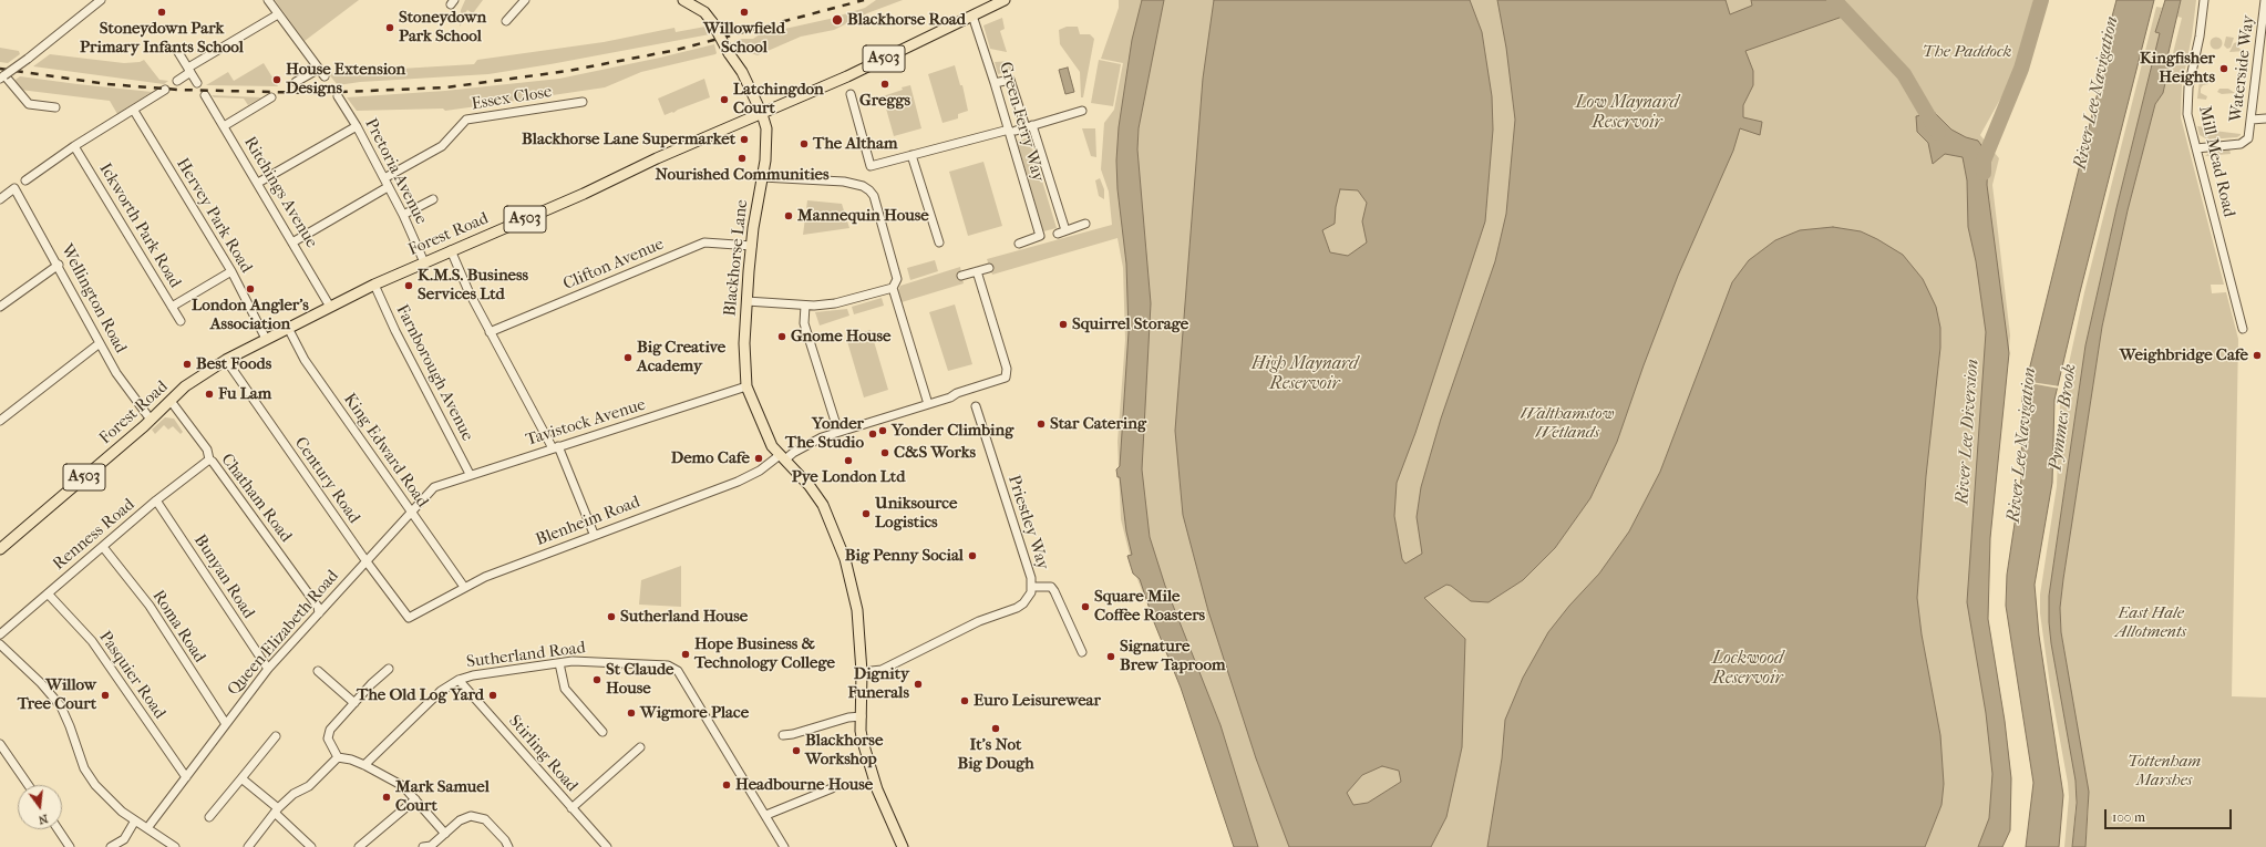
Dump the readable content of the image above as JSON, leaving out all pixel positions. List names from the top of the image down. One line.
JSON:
{"streets":{"main road":["A503","Forest Road","Blackhorse Lane"],"street":["Waterside Way","Essex Close","Green Ferry Way","Mill Mead Road","Pretoria Avenue","Ritchings Avenue","Hervey Park Road","Ickworth Park Road","Clifton Avenue","Wellington Road","Farnborough Avenue","Tavistock Avenue","King Edward Road","Century Road","Chatham Road","Blenheim Road","Priestley Way","Renness Road","Bunyan Road","Roma Road","Queen Elizabeth Road","Sutherland Road","Pasquier Road","Stirling Road"]},"crossings":[["Waterside Way","Mill Mead Road"],["Essex Close","Pretoria Avenue"],["Green Ferry Way","Forest Road"],["Pretoria Avenue","Forest Road"],["Ritchings Avenue","Forest Road"],["Hervey Park Road","Forest Road"],["Forest Road","Blackhorse Lane"],["Forest Road","Wellington Road"],["Forest Road","Farnborough Avenue"],["Forest Road","King Edward Road"],["Forest Road","Century Road"],["Forest Road","Chatham Road"],["Blackhorse Lane","Clifton Avenue"],["Blackhorse Lane","Tavistock Avenue"],["Blackhorse Lane","Blenheim Road"],["Blackhorse Lane","Priestley Way"],["Farnborough Avenue","Tavistock Avenue"],["Tavistock Avenue","Queen Elizabeth Road"],["King Edward Road","Blenheim Road"],["King Edward Road","Queen Elizabeth Road"],["Century Road","Blenheim Road"],["Century Road","Queen Elizabeth Road"],["Chatham Road","Renness Road"],["Chatham Road","Queen Elizabeth Road"],["Renness Road","Bunyan Road"],["Renness Road","Roma Road"],["Renness Road","Pasquier Road"],["Bunyan Road","Queen Elizabeth Road"],["Roma Road","Queen Elizabeth Road"],["Queen Elizabeth Road","Pasquier Road"],["Sutherland Road","Stirling Road"]],"water":["River Lee Navigation","Low Maynard Reservoir","High Maynard Reservoir","Pymmes Brook","River Lee Diversion","Lockwood Reservoir"],"parks":["The Paddock","Walthamstow Wetlands","East Hale Allotments","Tottenham Marshes"],"places":["Stoneydown Park Primary Infants School","Willowfield School","Blackhorse Road","Stoneydown Park School","Kingfisher Heights","House Extension Designs","Greggs","Latchingdon Court","Blackhorse Lane Supermarket","The Altham","Nourished Communities","Mannequin House","K.M.S. Business Services Ltd","London Angler's Association","Squirrel Storage","Gnome House","Weighbridge Cafe","Big Creative Academy","Best Foods","Fu Lam","Star Catering","Yonder Climbing","Yonder The Studio","C&S Works","Demo Cafe","Pye London Ltd","Uniksource Logistics","Big Penny Social","Square Mile Coffee Roasters","Sutherland House","Hope Business & Technology College","Signature Brew Taproom","St Claude House","Dignity Funerals","Willow Tree Court","The Old Log Yard","Euro Leisurewear","Wigmore Place","It's Not Big Dough","Blackhorse Workshop","Headbourne House","Mark Samuel Court"],"scale_bar":"100 m","north":"bottom"}
